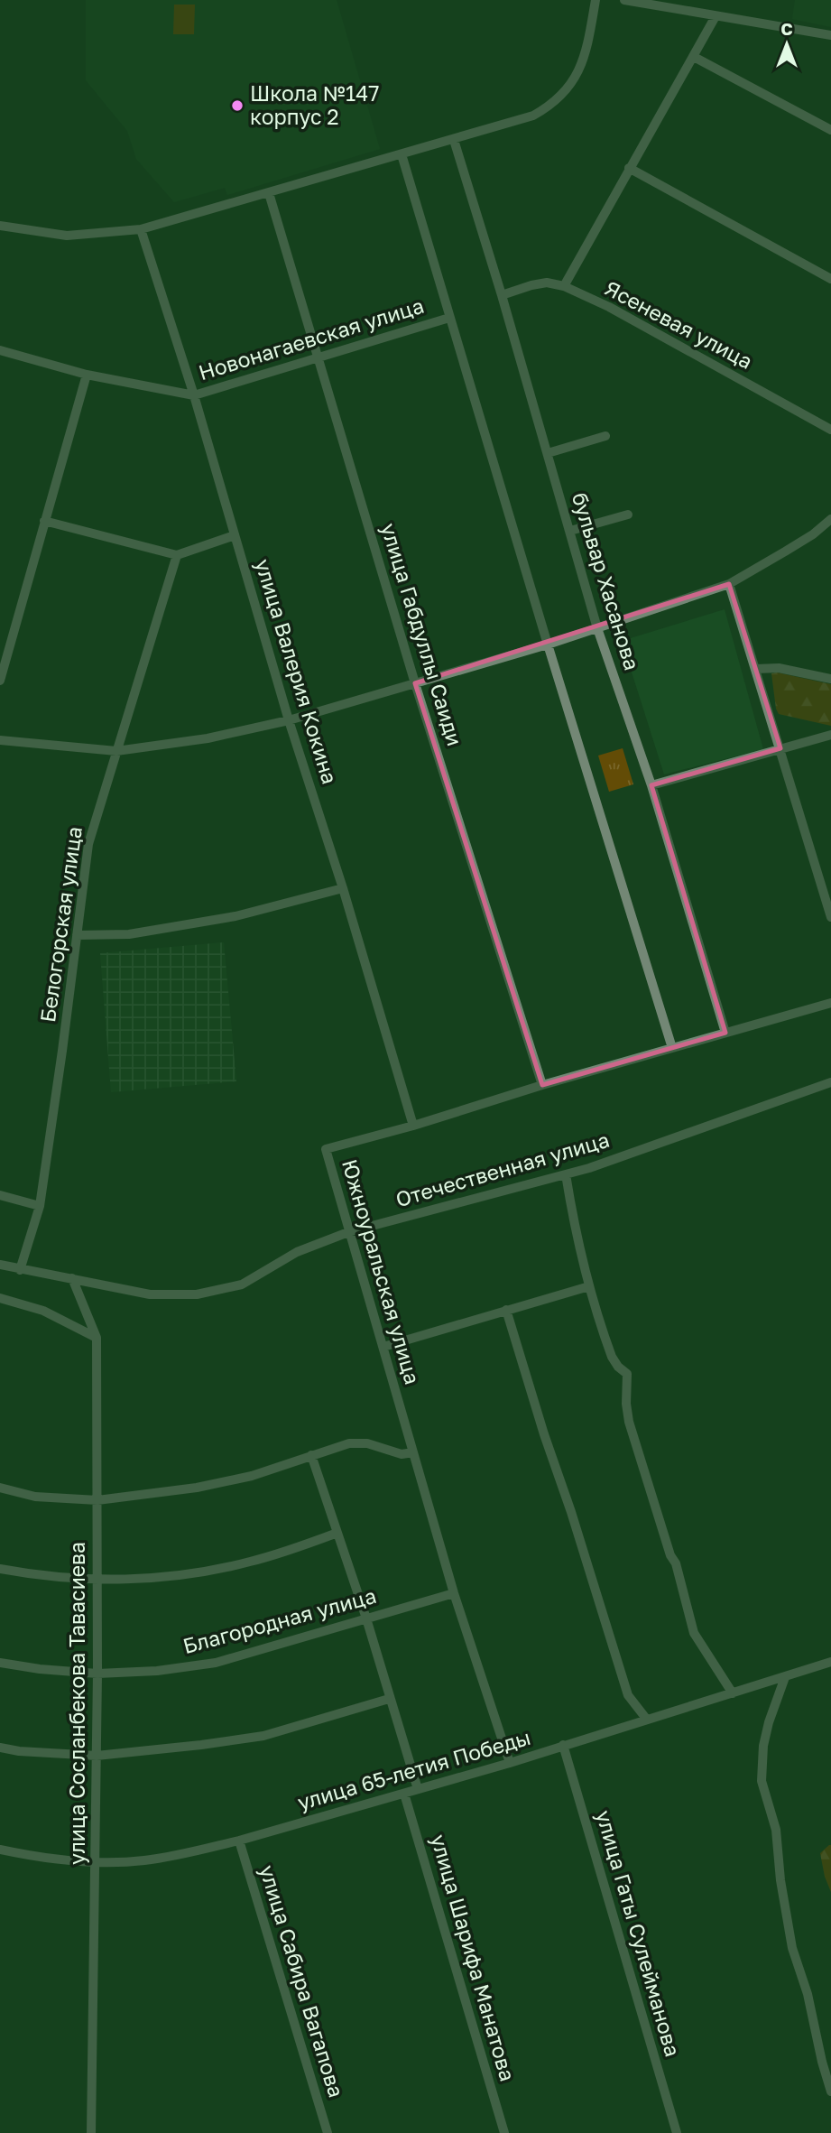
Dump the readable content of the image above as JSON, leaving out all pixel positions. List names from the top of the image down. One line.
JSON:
{"streets":{"street":["Ясеневая улица","Новонагаевская улица","бульвар Хасанова","улица Габдуллы Саиди","улица Валерия Кокина","Белогорская улица","Отечественная улица","Южноуральская улица","Благородная улица","улица Сосланбекова Тавасиева","улица 65-летия Победы","улица Гаты Сулейманова","улица Шарифа Манатова","улица Сабира Вагапова"]},"crossings":[["Ясеневая улица","бульвар Хасанова"],["Новонагаевская улица","улица Габдуллы Саиди"],["Новонагаевская улица","улица Валерия Кокина"],["бульвар Хасанова","Южноуральская улица"],["улица Габдуллы Саиди","Южноуральская улица"],["улица Валерия Кокина","Южноуральская улица"],["Белогорская улица","Отечественная улица"],["Отечественная улица","Южноуральская улица"],["Отечественная улица","улица Сосланбекова Тавасиева"],["Южноуральская улица","Благородная улица"],["Южноуральская улица","улица 65-летия Победы"],["Благородная улица","улица Сосланбекова Тавасиева"],["улица Сосланбекова Тавасиева","улица 65-летия Победы"],["улица 65-летия Победы","улица Гаты Сулейманова"],["улица 65-летия Победы","улица Шарифа Манатова"],["улица 65-летия Победы","улица Сабира Вагапова"]],"places":["Школа №147 корпус 2"],"north":"top"}
